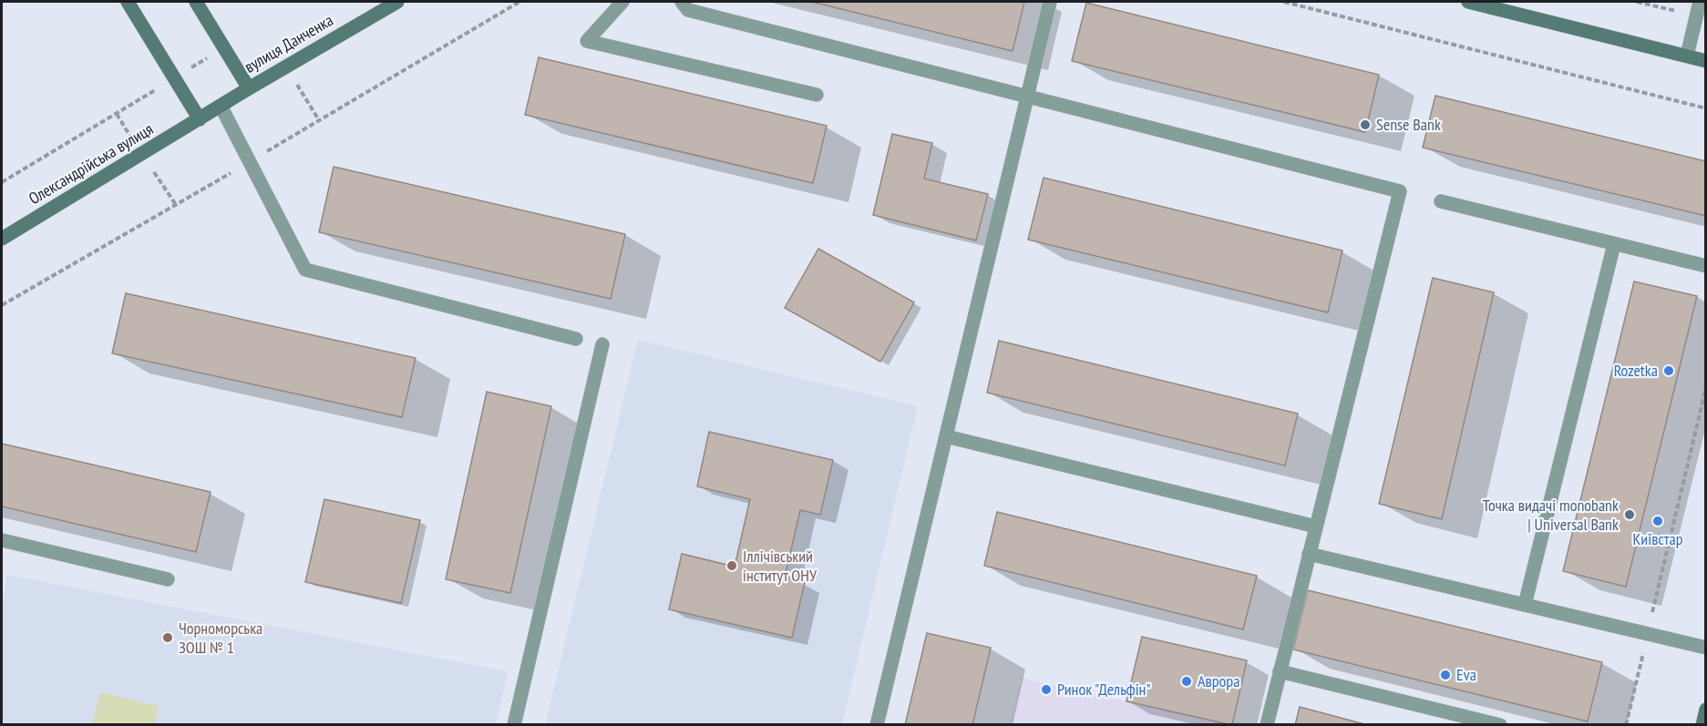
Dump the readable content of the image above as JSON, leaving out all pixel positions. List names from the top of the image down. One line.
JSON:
{"streets":{"main road":["вулиця Данченка","Олександрійська вулиця"]},"crossings":[["вулиця Данченка","Олександрійська вулиця"]],"places":["Sense Bank","Rozetka","Точка видачі monobank | Universal Bank","Київстар","Іллічівський інститут ОНУ","Чорноморська ЗОШ № 1","Eva","Аврора","Ринок \"Дельфін\""]}
